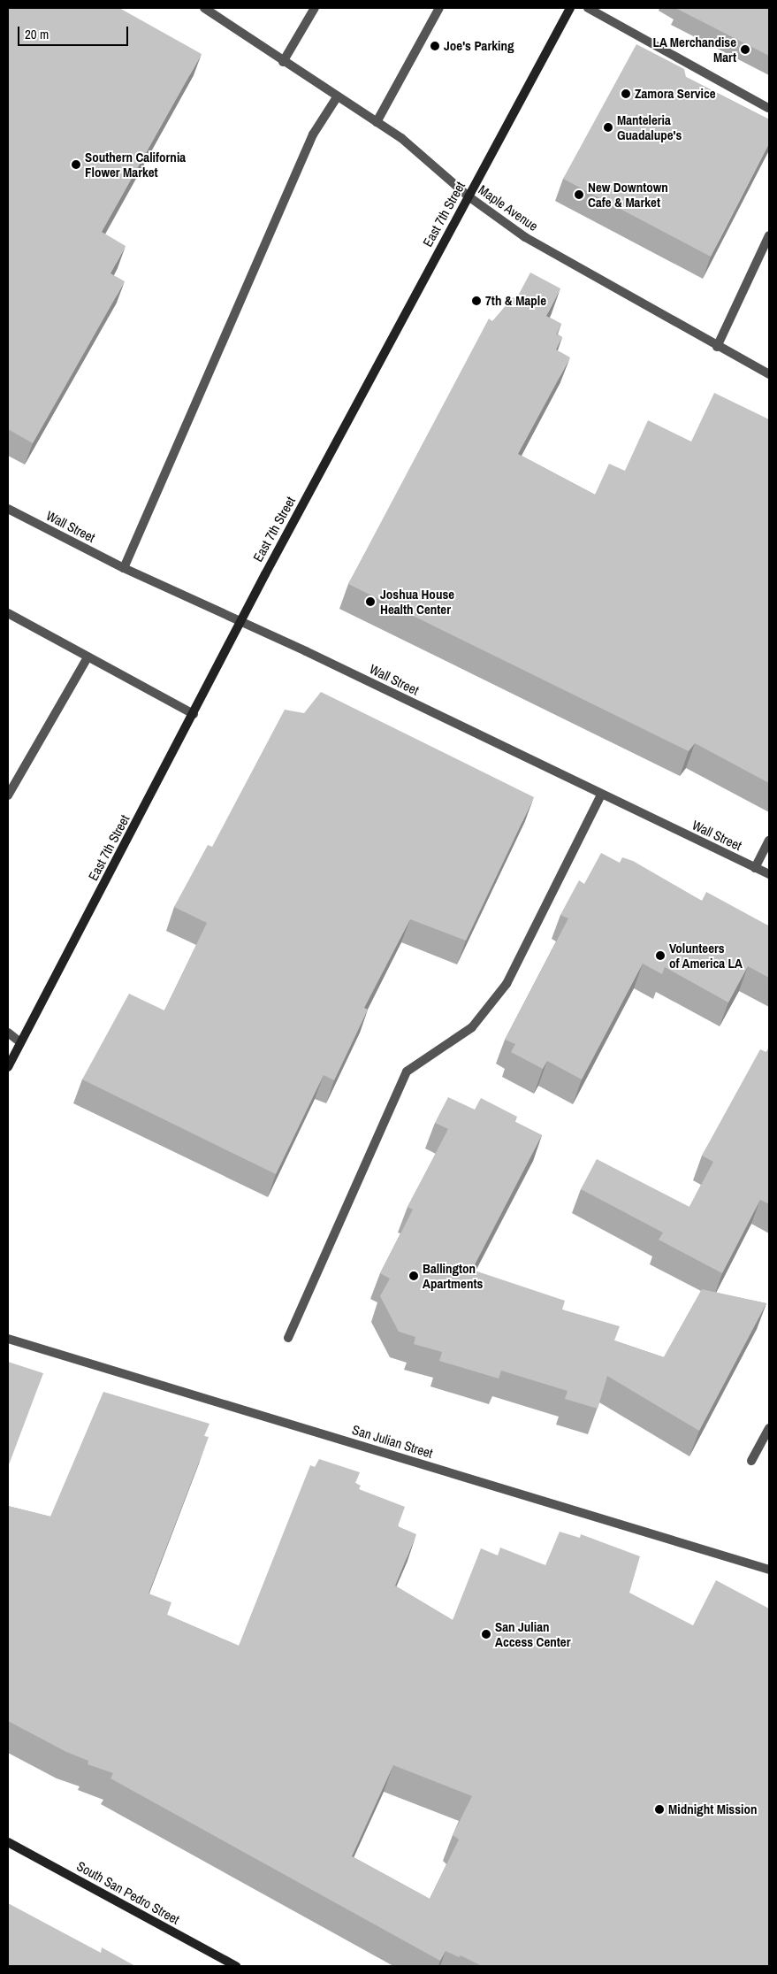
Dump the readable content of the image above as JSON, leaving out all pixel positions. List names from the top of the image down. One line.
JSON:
{"streets":{"main road":["East 7th Street","South San Pedro Street"],"street":["Maple Avenue","Wall Street","San Julian Street"]},"crossings":[["Maple Avenue","East 7th Street"],["East 7th Street","Wall Street"]],"places":["Joe's Parking","LA Merchandise Mart","Zamora Service","Manteleria Guadalupe's","Southern California Flower Market","New Downtown Cafe & Market","7th & Maple","Joshua House Health Center","Volunteers of America LA","Ballington Apartments","San Julian Access Center","Midnight Mission"],"scale_bar":"20 m"}
